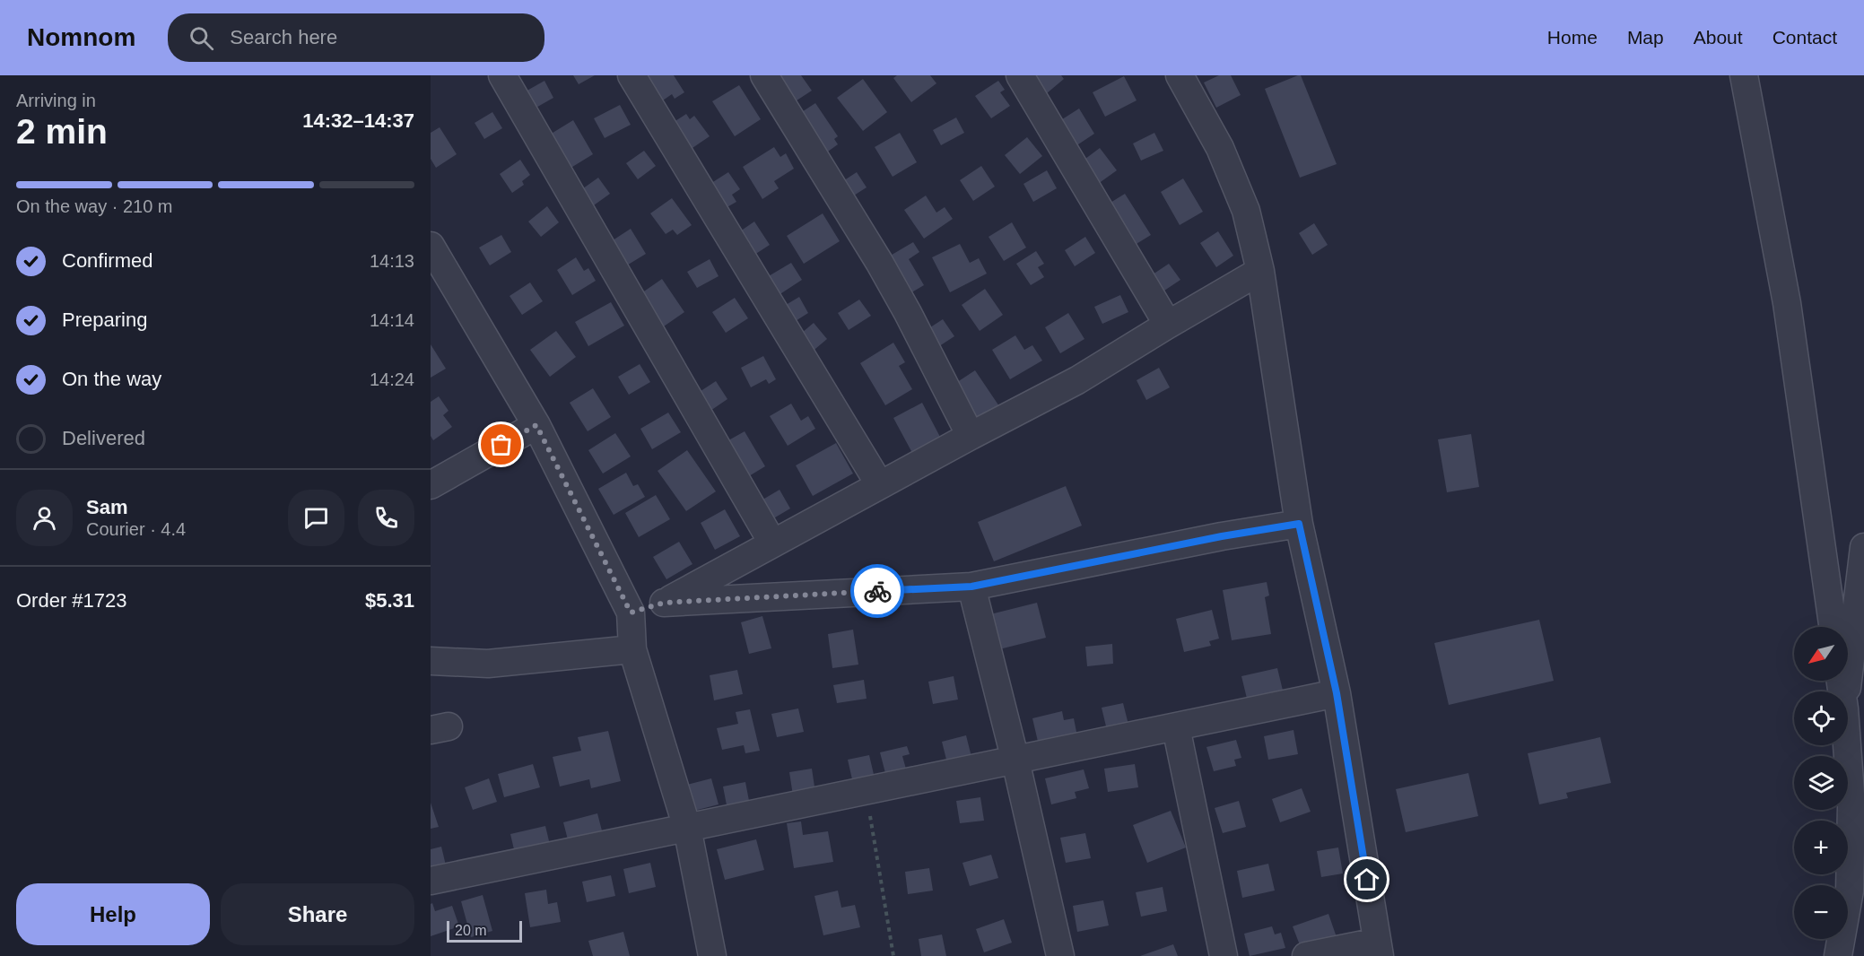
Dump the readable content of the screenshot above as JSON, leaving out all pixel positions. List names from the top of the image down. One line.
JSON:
{"scale_bar":"20 m","north":"bottom left","page":{"header":"Nomnom","search":"Search here","nav":["Home","Map","About","Contact"],"heading":["2 min","Arriving in","14:32–14:37"],"panel":["Sam","Courier · 4.4","Order #1723","$5.31"],"bar":"On the way · 210 m","list":[["Confirmed","14:13"],["Preparing","14:14"],["On the way","14:24"],"Delivered"],"map_buttons":["+","−"],"buttons":["Help","Share"],"scale":"20 m"}}
